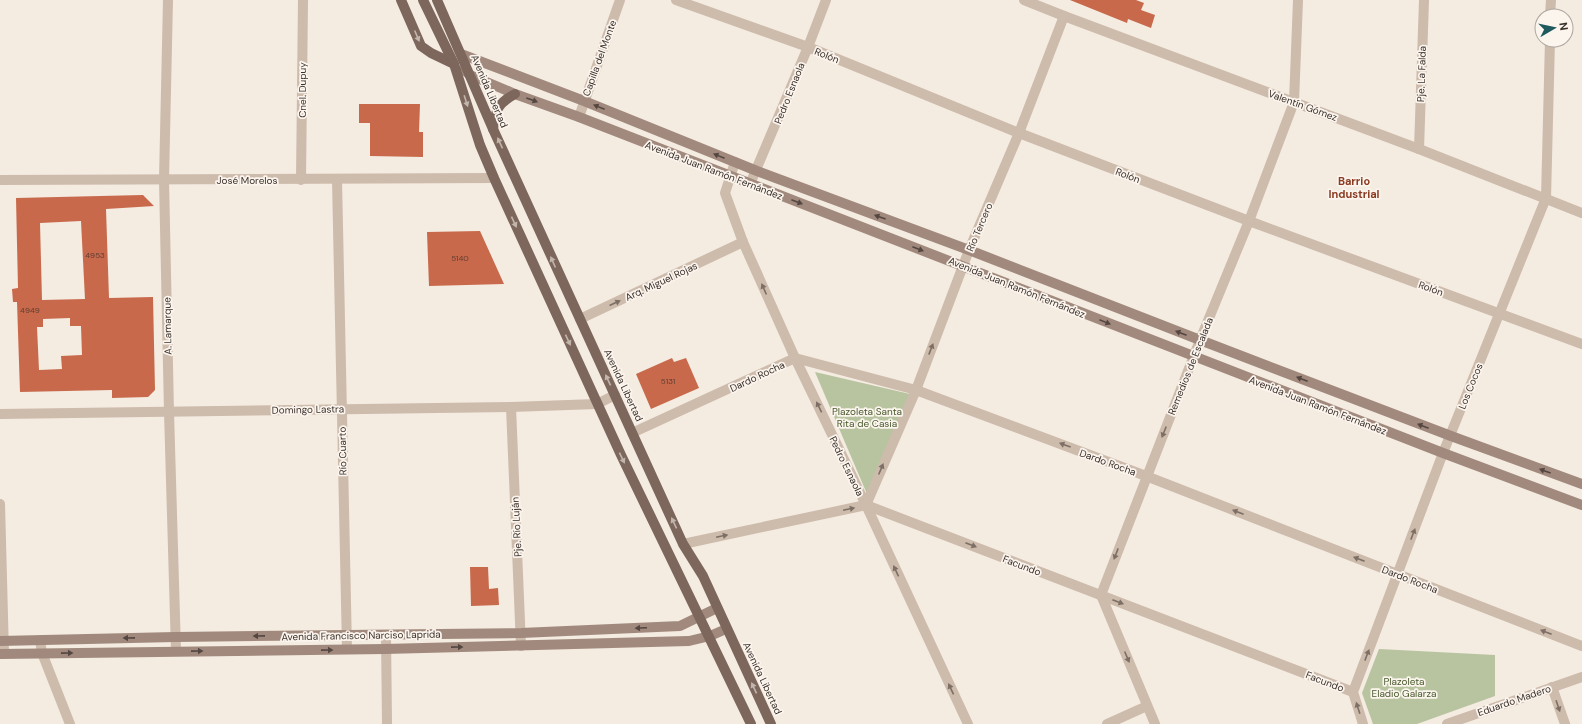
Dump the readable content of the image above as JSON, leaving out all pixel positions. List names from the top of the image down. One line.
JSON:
{"streets":{"main road":["Avenida Libertad","Avenida Juan Ramón Fernández","Avenida Francisco Narciso Laprida"],"street":["Rolón","Capilla del Monte","Pje. La Falda","Cnel. Dupuy","Pedro Esnaola","Valentín Gómez","José Morelos","Río Tercero","Arq. Miguel Rojas","A. Lamarque","Remedios de Escalada","Dardo Rocha","Los Cocos","Domingo Lastra","Río Cuarto","Pje. Río Luján","Facundo","Eduardo Madero"]},"crossings":[["Rolón","Pedro Esnaola"],["Rolón","Río Tercero"],["Rolón","Remedios de Escalada"],["Rolón","Los Cocos"],["Capilla del Monte","Avenida Juan Ramón Fernández"],["Pje. La Falda","Valentín Gómez"],["Cnel. Dupuy","José Morelos"],["Avenida Libertad","Avenida Juan Ramón Fernández"],["Avenida Libertad","Arq. Miguel Rojas"],["Avenida Libertad","Dardo Rocha"],["Avenida Libertad","Domingo Lastra"],["Avenida Libertad","Avenida Francisco Narciso Laprida"],["Pedro Esnaola","Avenida Juan Ramón Fernández"],["Pedro Esnaola","Río Tercero"],["Pedro Esnaola","Arq. Miguel Rojas"],["Pedro Esnaola","Dardo Rocha"],["Pedro Esnaola","Facundo"],["Valentín Gómez","Río Tercero"],["Valentín Gómez","Remedios de Escalada"],["Valentín Gómez","Los Cocos"],["Avenida Juan Ramón Fernández","Río Tercero"],["Avenida Juan Ramón Fernández","Remedios de Escalada"],["Avenida Juan Ramón Fernández","Los Cocos"],["José Morelos","A. Lamarque"],["José Morelos","Río Cuarto"],["Río Tercero","Dardo Rocha"],["Río Tercero","Facundo"],["A. Lamarque","Domingo Lastra"],["A. Lamarque","Avenida Francisco Narciso Laprida"],["Remedios de Escalada","Dardo Rocha"],["Remedios de Escalada","Facundo"],["Dardo Rocha","Los Cocos"],["Los Cocos","Facundo"],["Domingo Lastra","Río Cuarto"],["Domingo Lastra","Pje. Río Luján"],["Río Cuarto","Avenida Francisco Narciso Laprida"],["Pje. Río Luján","Avenida Francisco Narciso Laprida"]],"one_way":["Pedro Esnaola","Río Tercero","Arq. Miguel Rojas","Remedios de Escalada","Dardo Rocha","Los Cocos","Facundo"],"districts":["Barrio Industrial"],"parks":["Plazoleta Santa Rita de Casia","Plazoleta Eladio Galarza"],"house_numbers":["4953","5140","4949","5131"],"north":"right"}
